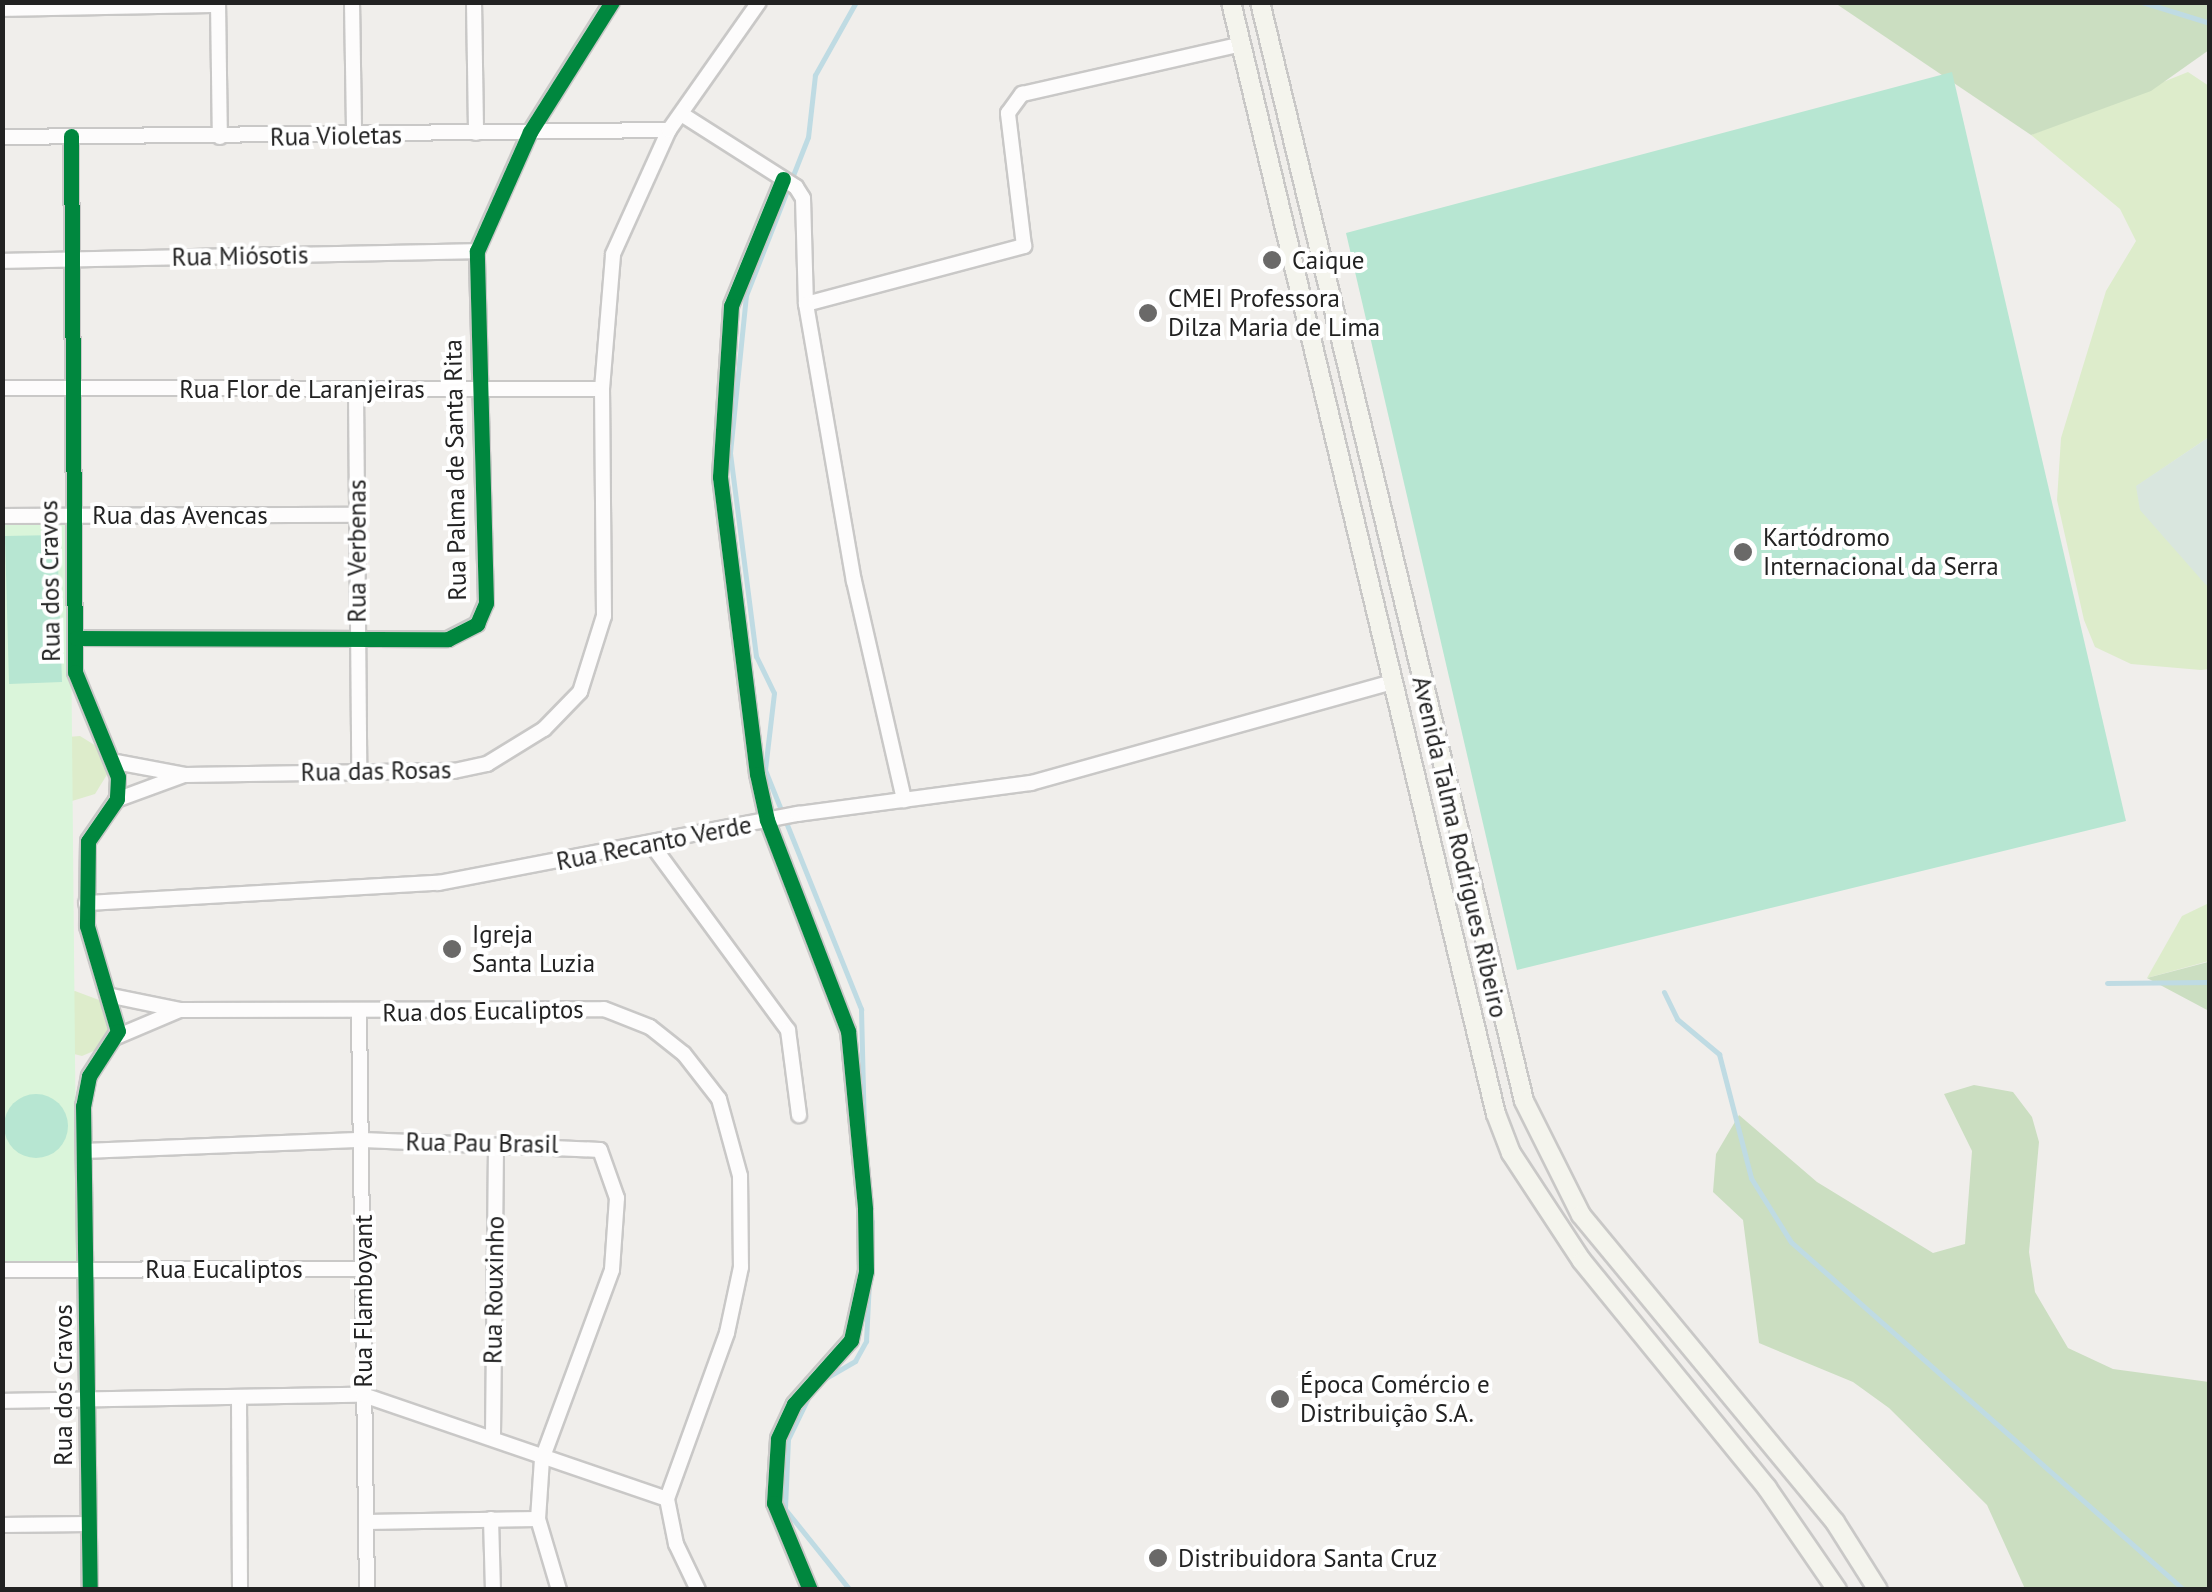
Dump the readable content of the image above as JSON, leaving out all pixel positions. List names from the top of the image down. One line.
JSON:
{"streets":{"main road":["Avenida Talma Rodrigues Ribeiro"],"street":["Rua Violetas","Rua Miósotis","Rua Flor de Laranjeiras","Rua Palma de Santa Rita","Rua das Avencas","Rua Verbenas","Rua dos Cravos","Rua das Rosas","Rua Recanto Verde","Rua dos Eucaliptos","Rua Pau Brasil","Rua Eucaliptos","Rua Rouxinho","Rua Flamboyant"]},"crossings":[["Rua Violetas","Rua Palma de Santa Rita"],["Rua Violetas","Rua dos Cravos"],["Rua Violetas","Rua das Rosas"],["Rua Miósotis","Rua Palma de Santa Rita"],["Rua Miósotis","Rua dos Cravos"],["Rua Flor de Laranjeiras","Rua Palma de Santa Rita"],["Rua Flor de Laranjeiras","Rua Verbenas"],["Rua Flor de Laranjeiras","Rua dos Cravos"],["Rua Flor de Laranjeiras","Rua das Rosas"],["Rua Palma de Santa Rita","Rua Verbenas"],["Rua Palma de Santa Rita","Rua dos Cravos"],["Rua das Avencas","Rua Verbenas"],["Rua das Avencas","Rua dos Cravos"],["Rua Verbenas","Rua das Rosas"],["Rua dos Cravos","Rua das Rosas"],["Rua dos Cravos","Rua dos Eucaliptos"],["Rua dos Cravos","Rua Pau Brasil"],["Rua dos Cravos","Rua Eucaliptos"],["Rua Recanto Verde","Avenida Talma Rodrigues Ribeiro"],["Rua dos Eucaliptos","Rua Flamboyant"],["Rua Pau Brasil","Rua Rouxinho"],["Rua Pau Brasil","Rua Flamboyant"],["Rua Eucaliptos","Rua Flamboyant"]],"places":["Caique","CMEI Professora Dilza Maria de Lima","Kartódromo Internacional da Serra","Igreja Santa Luzia","Época Comércio e Distribuição S.A.","Distribuidora Santa Cruz"]}
